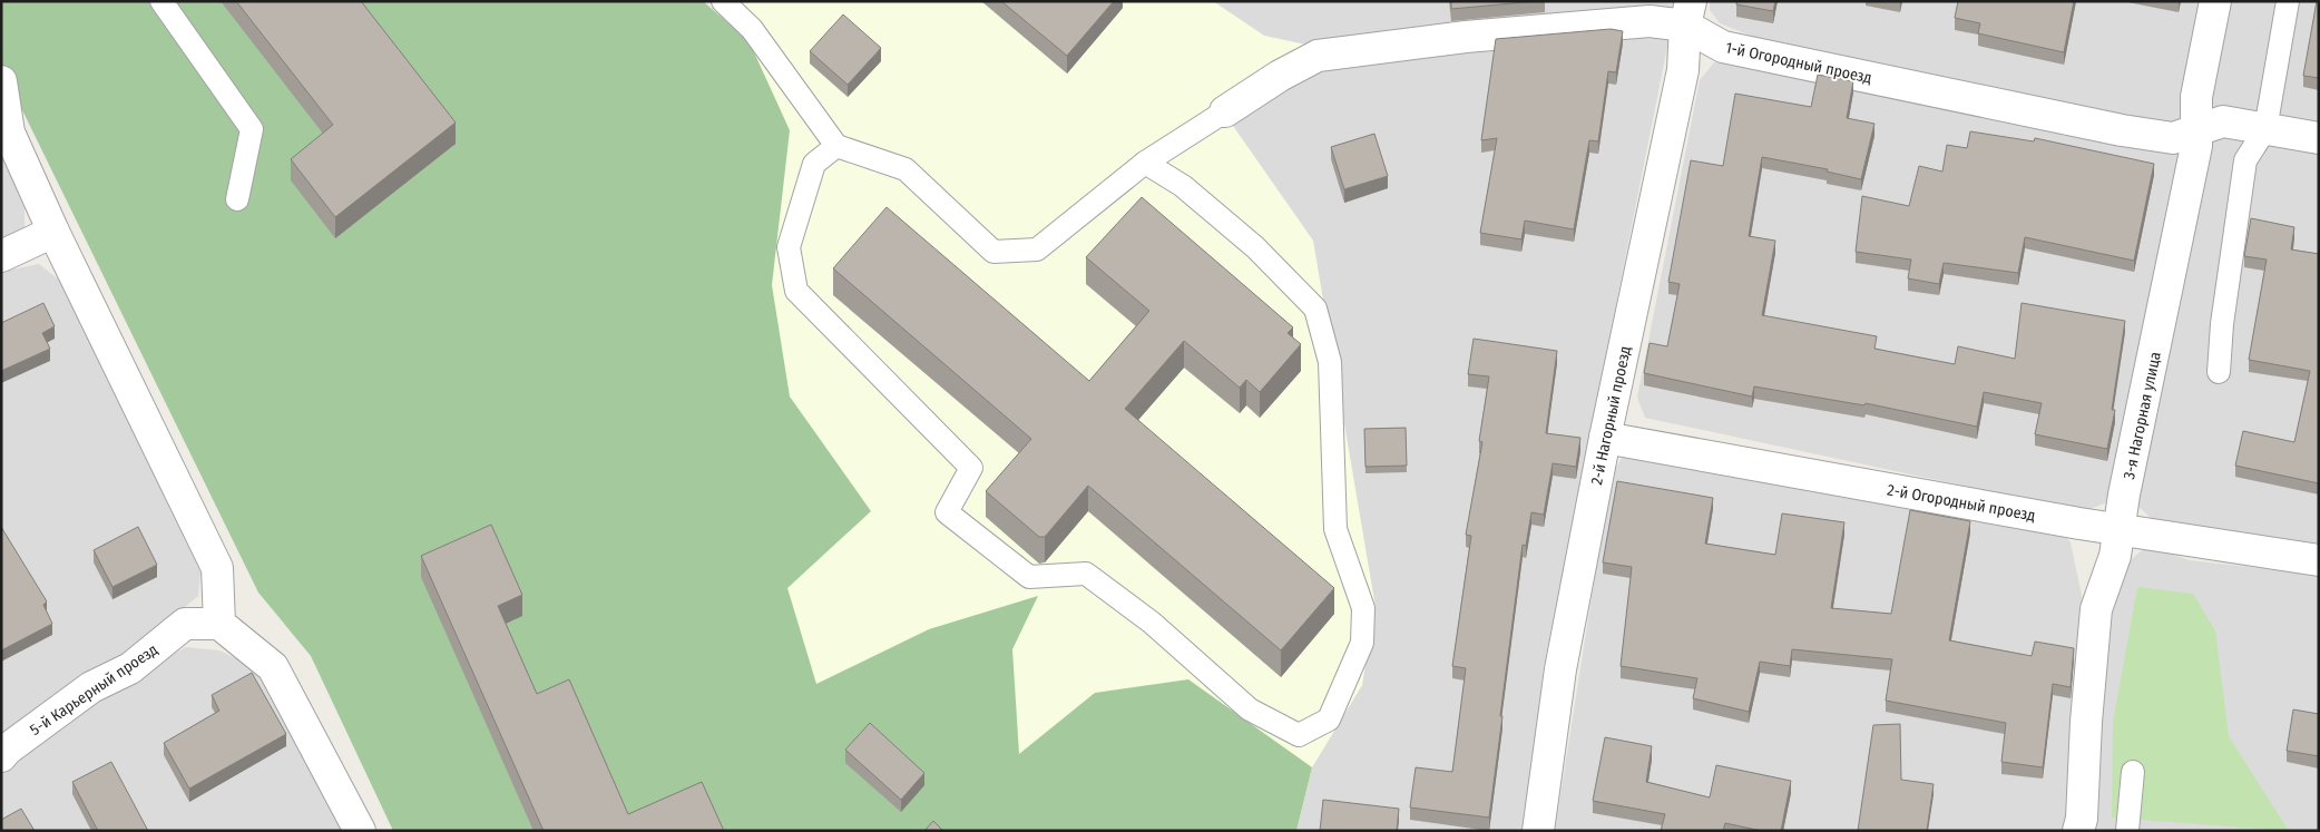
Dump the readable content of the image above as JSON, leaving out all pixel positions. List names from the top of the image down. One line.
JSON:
{"streets":{"street":["1-й Огородный проезд","2-й Нагорный проезд","3-я Нагорная улица","2-й Огородный проезд","5-й Карьерный проезд"]},"crossings":[["1-й Огородный проезд","2-й Нагорный проезд"],["1-й Огородный проезд","3-я Нагорная улица"],["2-й Нагорный проезд","2-й Огородный проезд"],["3-я Нагорная улица","2-й Огородный проезд"]]}
